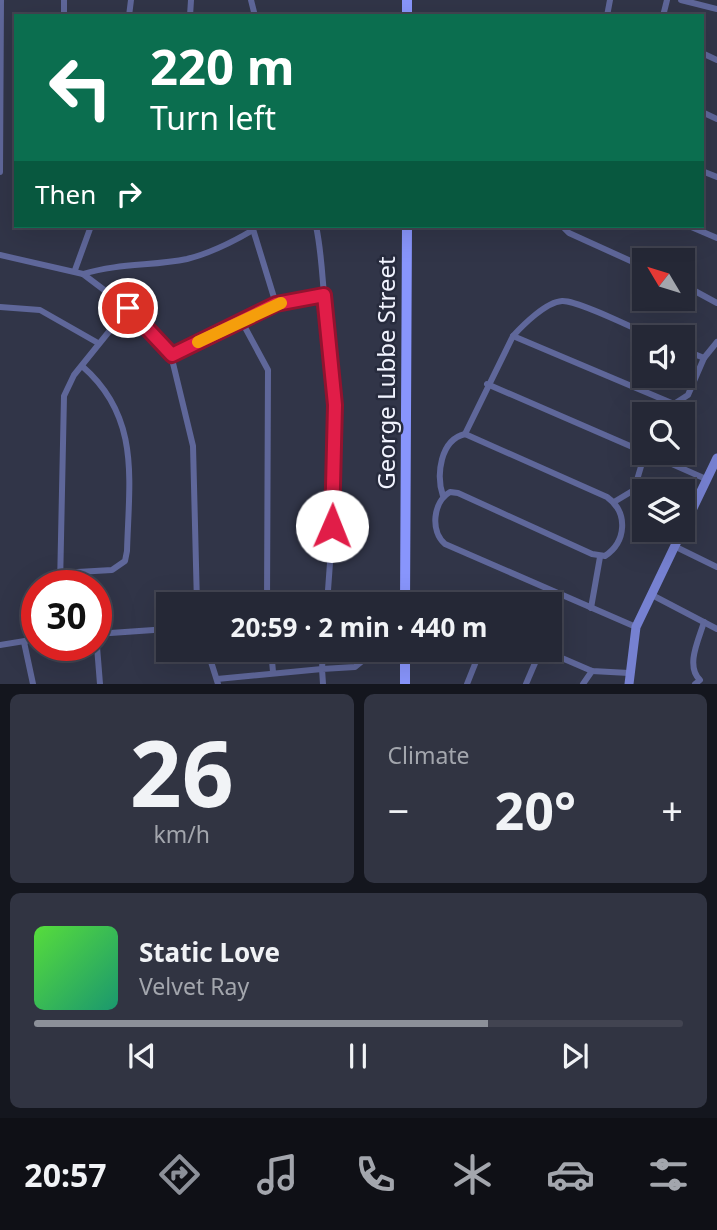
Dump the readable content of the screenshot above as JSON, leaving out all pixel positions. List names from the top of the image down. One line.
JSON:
{"streets":{"main road":["George Lubbe Street"]},"north":"top left","page":{"turn":["220 m","Turn left"],"then":"Then","limit":"30","trip":"20:59 · 2 min · 440 m","tile":[["26","km/h"],"Climate"],"heat":["−","20°","+"],"song":["Static Love","Velvet Ray"],"tabs":"20:57"}}
